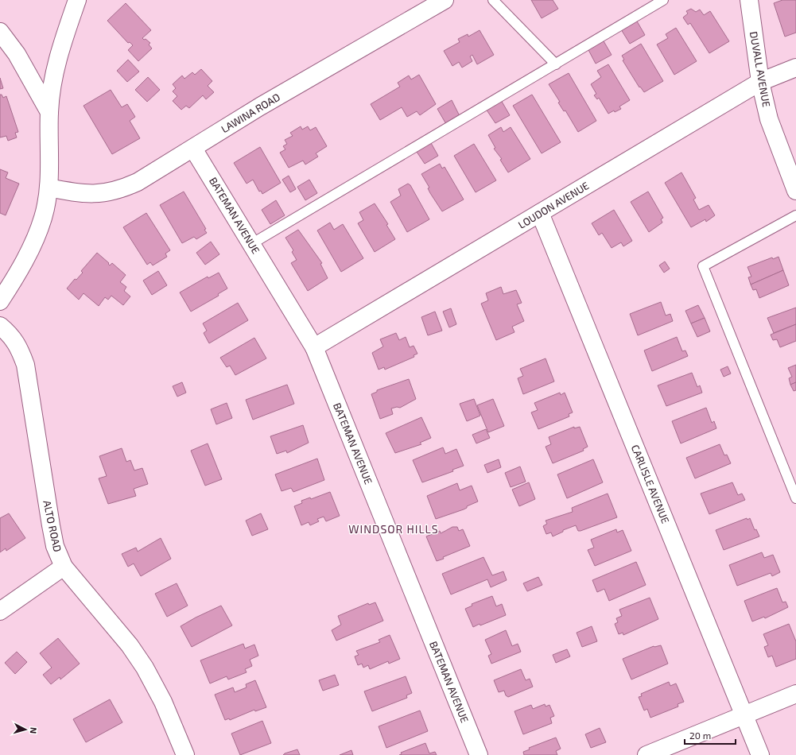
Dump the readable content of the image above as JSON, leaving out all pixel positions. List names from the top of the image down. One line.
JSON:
{"streets":{"street":["DUVALL AVENUE","LAWINA ROAD","LOUDON AVENUE","BATEMAN AVENUE","CARLISLE AVENUE","ALTO ROAD"]},"crossings":[["DUVALL AVENUE","LOUDON AVENUE"],["LAWINA ROAD","BATEMAN AVENUE"],["LOUDON AVENUE","BATEMAN AVENUE"],["LOUDON AVENUE","CARLISLE AVENUE"]],"districts":["WINDSOR HILLS"],"scale_bar":"20 m","north":"right"}
